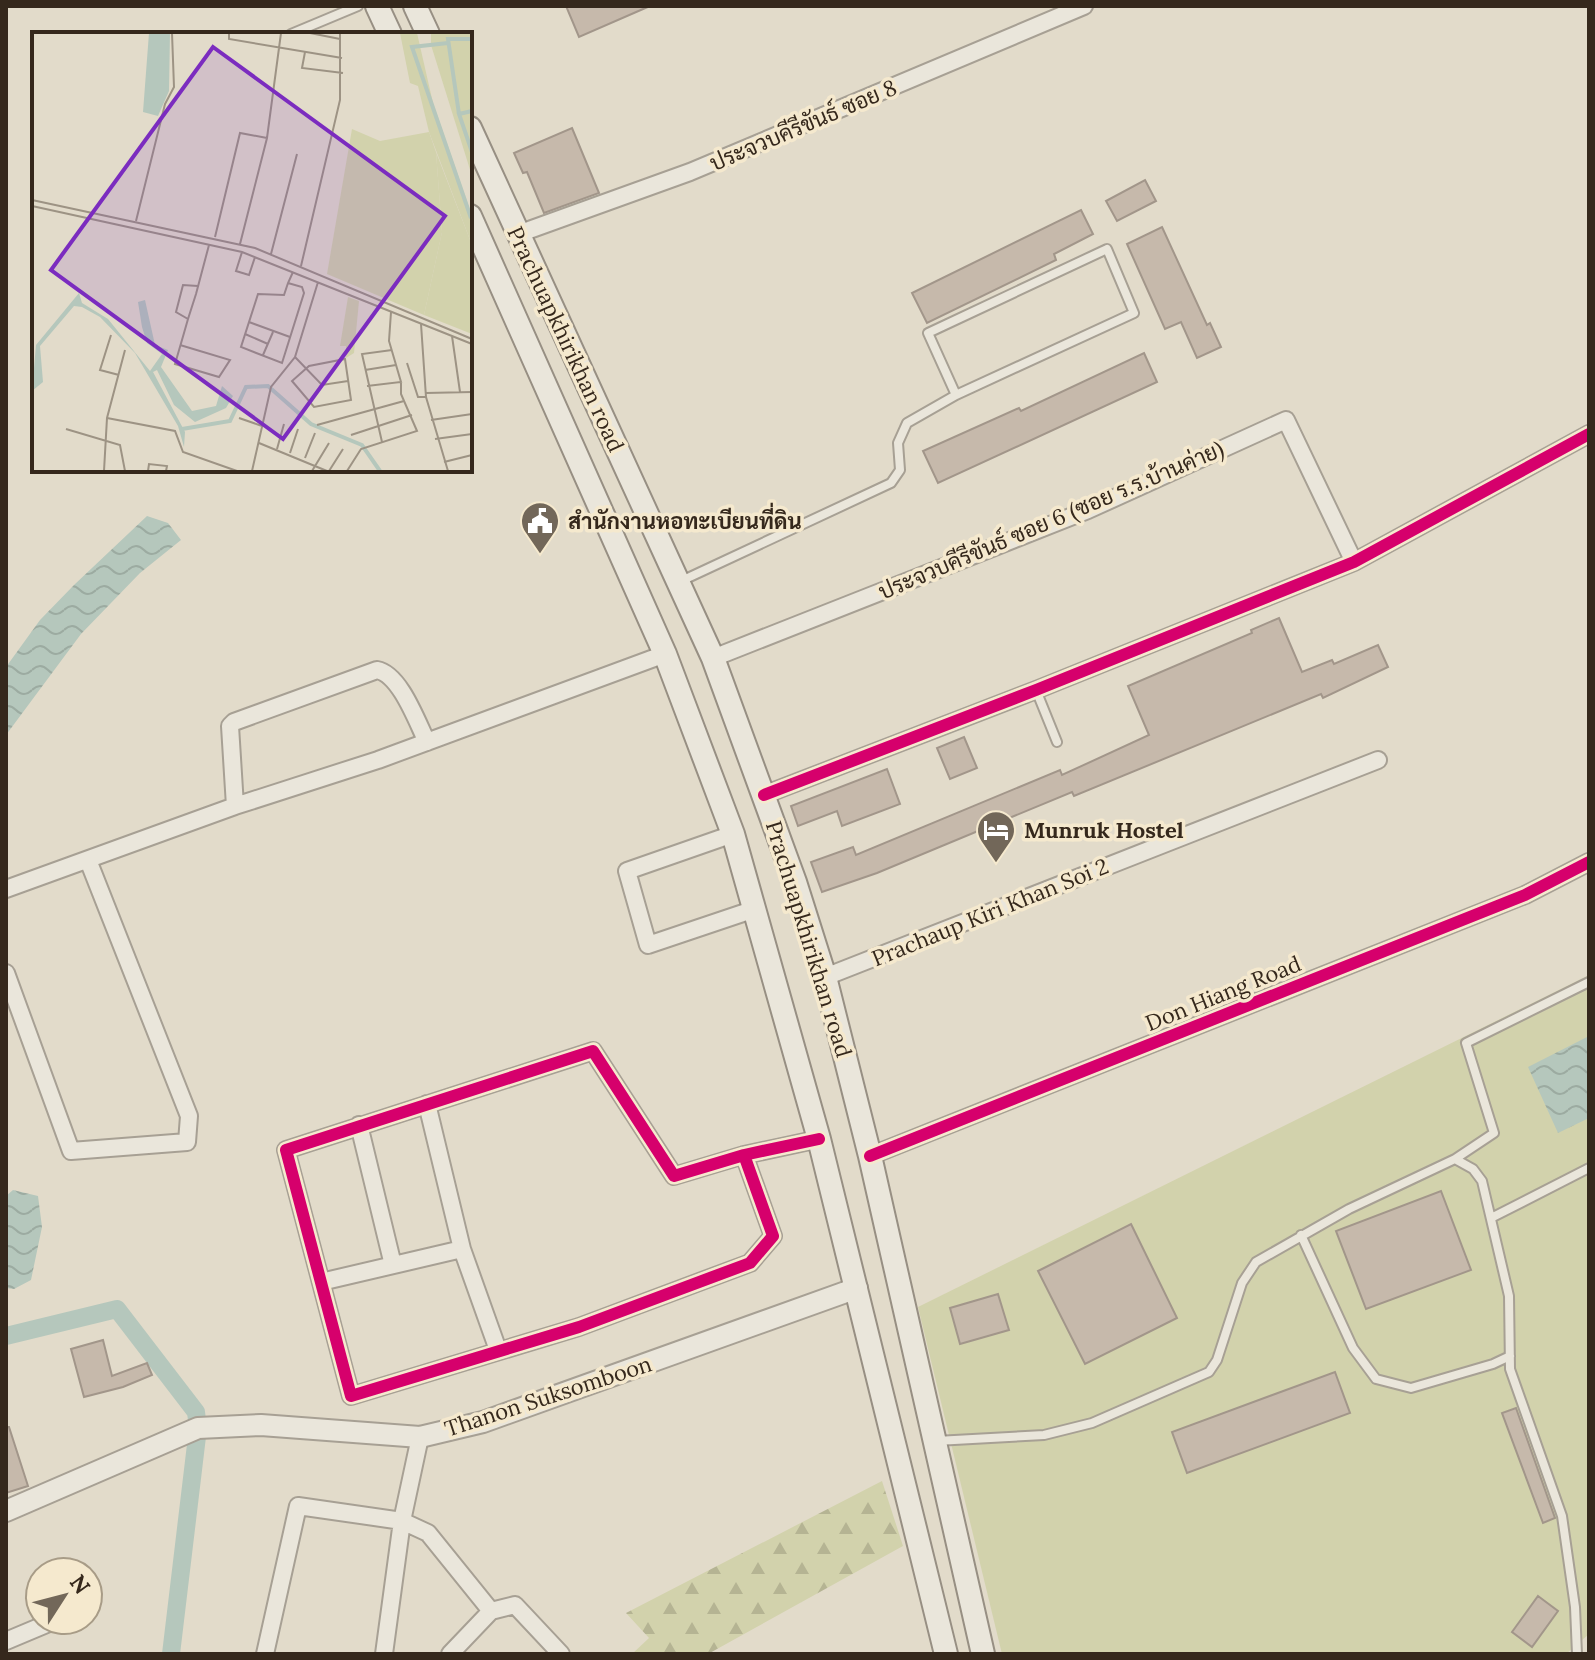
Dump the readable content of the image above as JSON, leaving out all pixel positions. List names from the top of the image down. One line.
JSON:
{"streets":{"main road":["Prachuapkhirikhan road"],"street":["ประจวบคีรีขันธ์ ซอย 8","ประจวบคีรีขันธ์ ซอย 6 (ซอย ร.ร.บ้านค่าย)","Prachaup Kiri Khan Soi 2","Don Hiang Road","Thanon Suksomboon"]},"crossings":[["ประจวบคีรีขันธ์ ซอย 8","Prachuapkhirikhan road"],["Prachuapkhirikhan road","ประจวบคีรีขันธ์ ซอย 6 (ซอย ร.ร.บ้านค่าย)"],["Prachuapkhirikhan road","Prachaup Kiri Khan Soi 2"],["Prachuapkhirikhan road","Don Hiang Road"],["Prachuapkhirikhan road","Thanon Suksomboon"]],"places":{"public building":["สำนักงานหอทะเบียนที่ดิน"],"hotel":["Munruk Hostel"]},"north":"top right"}
